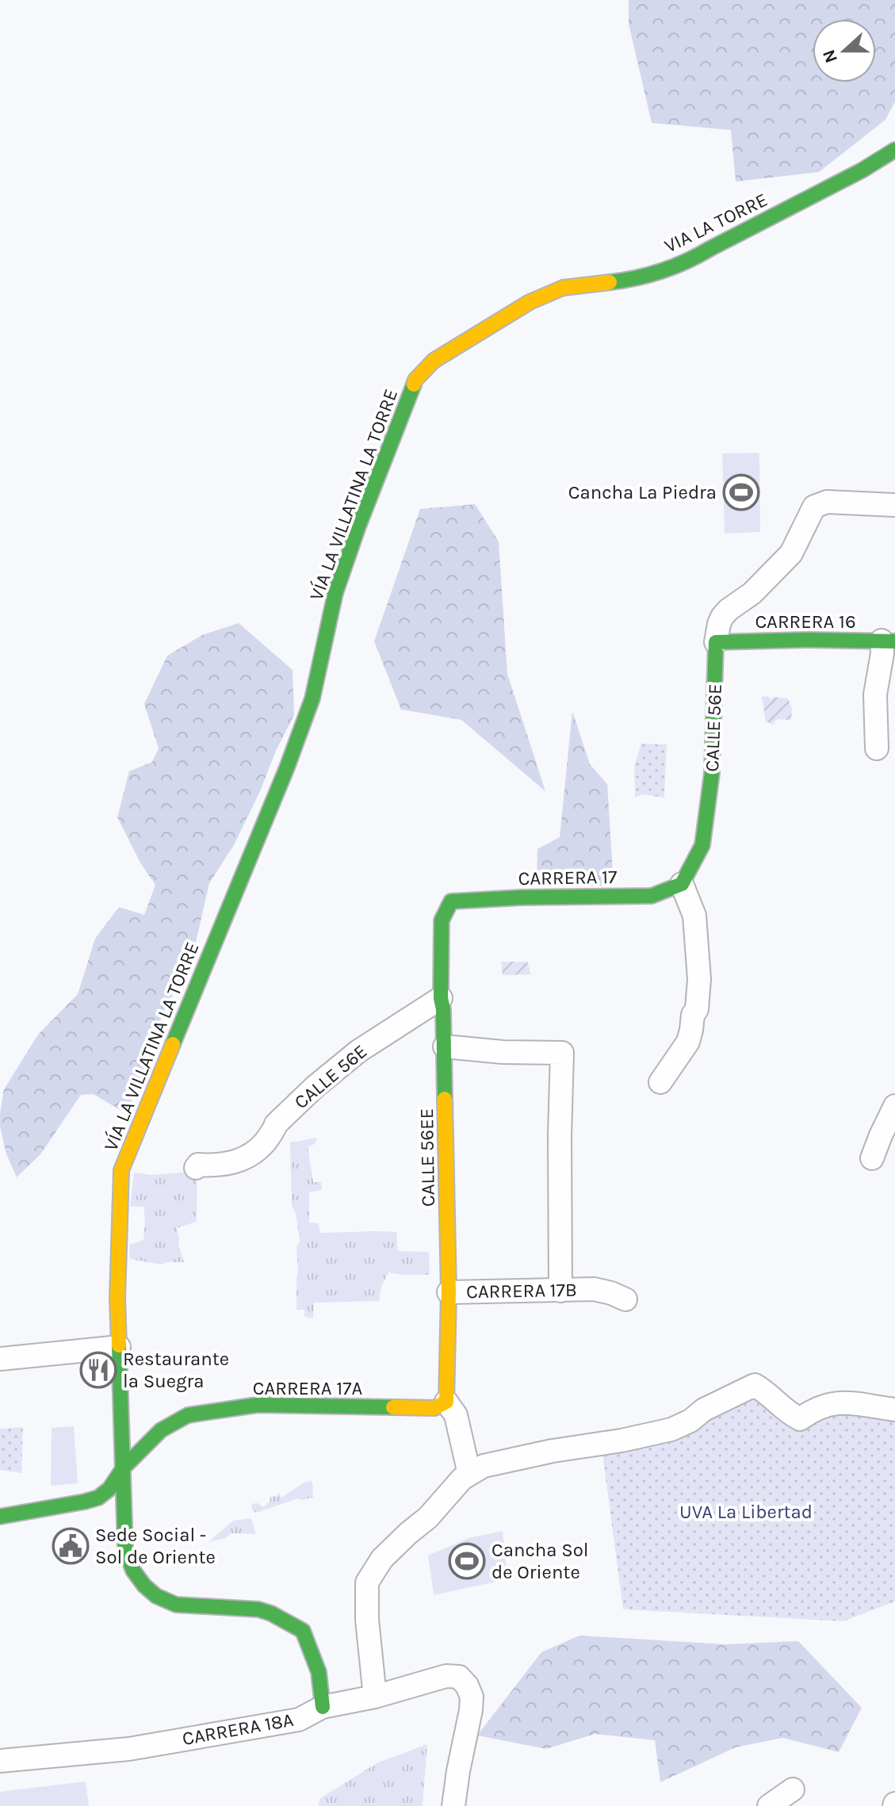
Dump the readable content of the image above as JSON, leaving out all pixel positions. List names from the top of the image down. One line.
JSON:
{"streets":{"street":["VIA LA TORRE","VÍA LA VILLATINA LA TORRE","CARRERA 16","CALLE 56E","CARRERA 17","CALLE 56EE","CARRERA 17B","CARRERA 17A","CARRERA 18A"]},"crossings":[["VIA LA TORRE","VÍA LA VILLATINA LA TORRE"],["VÍA LA VILLATINA LA TORRE","CARRERA 17A"],["VÍA LA VILLATINA LA TORRE","CARRERA 18A"],["CARRERA 16","CALLE 56E"],["CALLE 56E","CARRERA 17"],["CALLE 56E","CALLE 56EE"],["CARRERA 17","CALLE 56EE"],["CALLE 56EE","CARRERA 17B"],["CALLE 56EE","CARRERA 17A"]],"parks":["UVA La Libertad"],"places":{"sports":["Cancha La Piedra","Cancha Sol de Oriente"],"restaurant":["Restaurante la Suegra"],"public building":["Sede Social - Sol de Oriente"]},"north":"left"}
